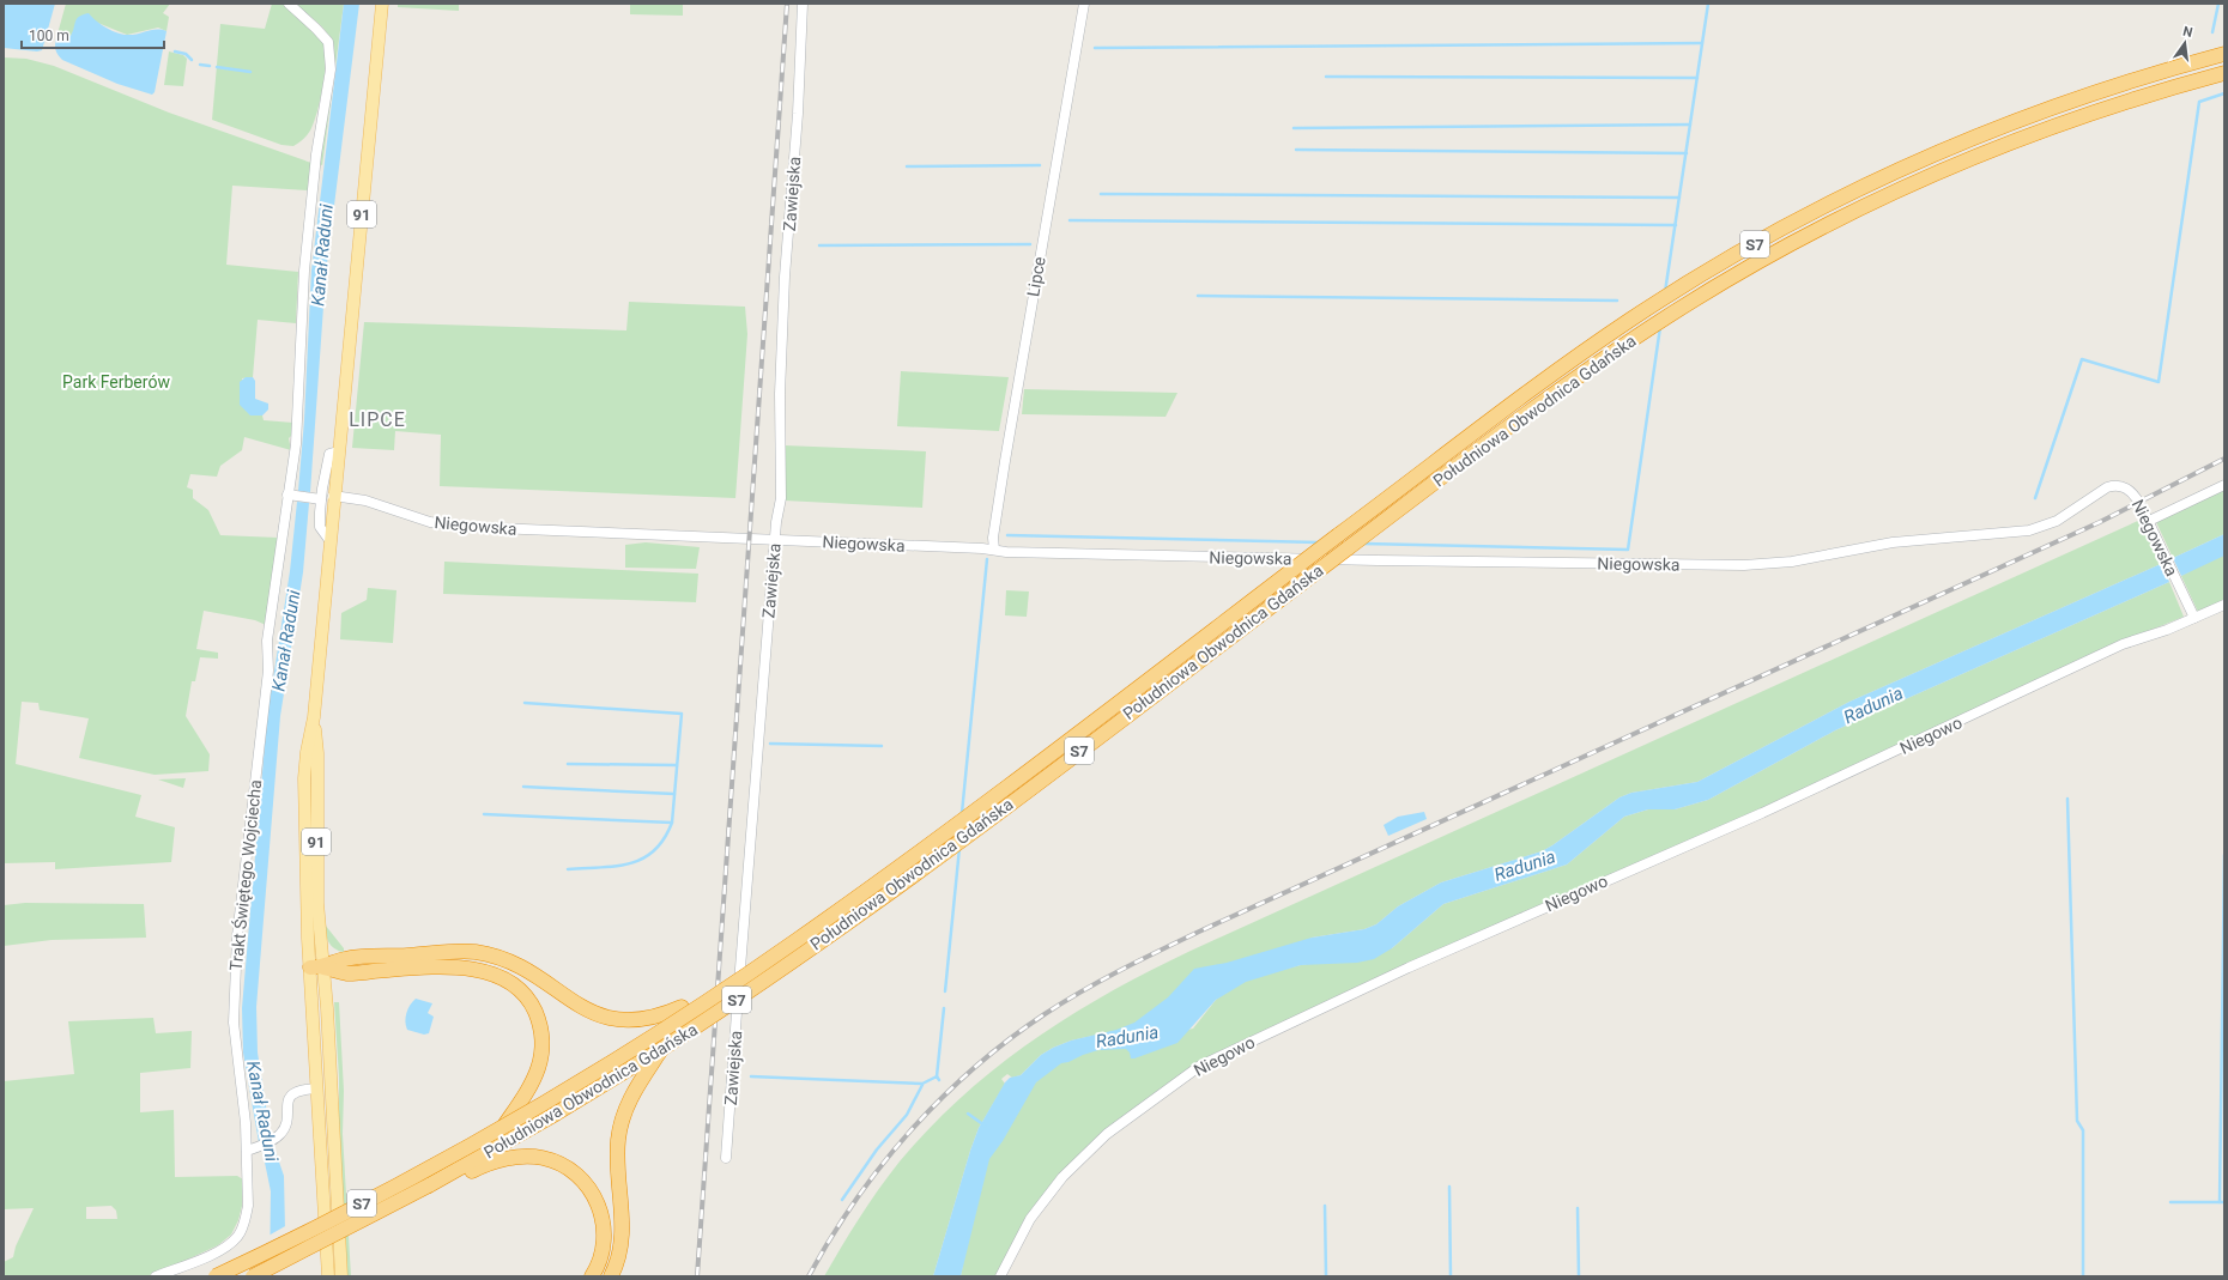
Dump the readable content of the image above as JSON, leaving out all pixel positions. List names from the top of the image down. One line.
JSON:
{"streets":{"highway":["S7","Południowa Obwodnica Gdańska"],"main road":["91"],"street":["Zawiejska","Lipce","Niegowska","Niegowo","Trakt Świętego Wojciecha"]},"crossings":[["Zawiejska","Niegowska"],["91","Niegowska"],["Lipce","Niegowska"],["Niegowska","Niegowo"]],"districts":["LIPCE"],"water":["Kanał Raduni","Radunia"],"parks":["Park Ferberów"],"scale_bar":"100 m","north":"top"}
